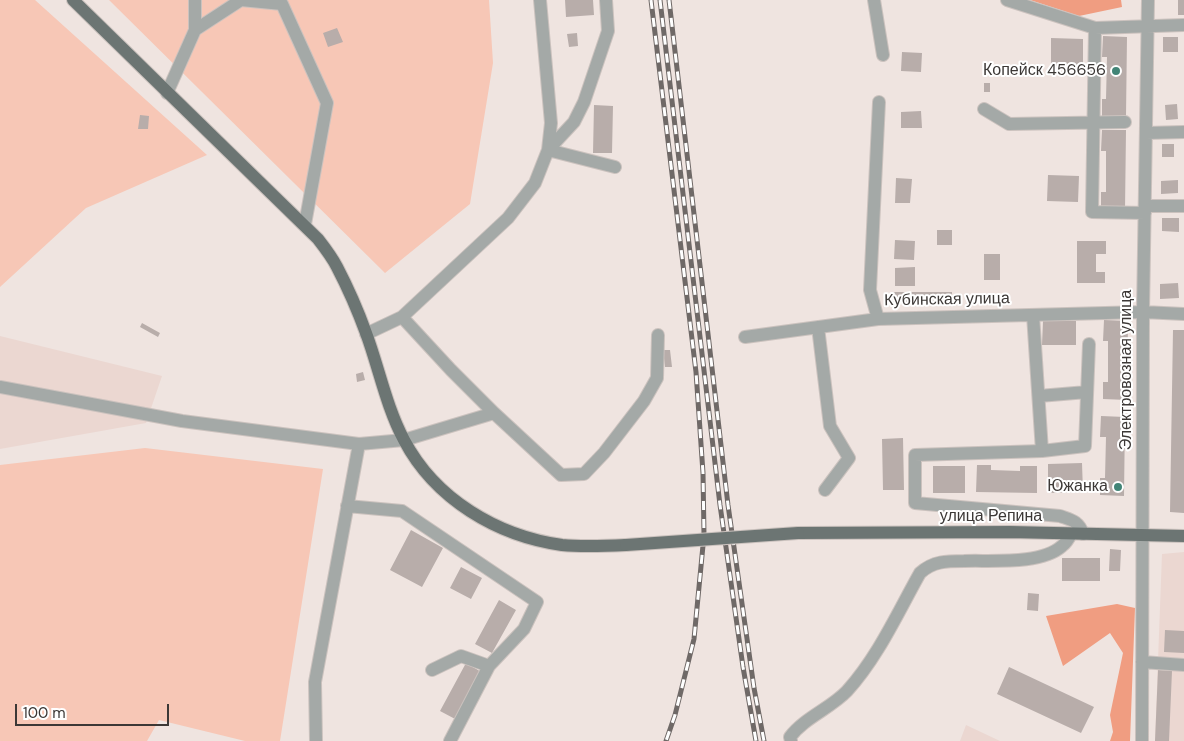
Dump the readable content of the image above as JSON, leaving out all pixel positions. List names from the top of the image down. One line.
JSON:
{"streets":{"main road":["улица Репина"],"street":["Кубинская улица","Электровозная улица"]},"crossings":[["Кубинская улица","Электровозная улица"],["Электровозная улица","улица Репина"]],"places":["Копейск 456656","Южанка"],"scale_bar":"100 m"}
